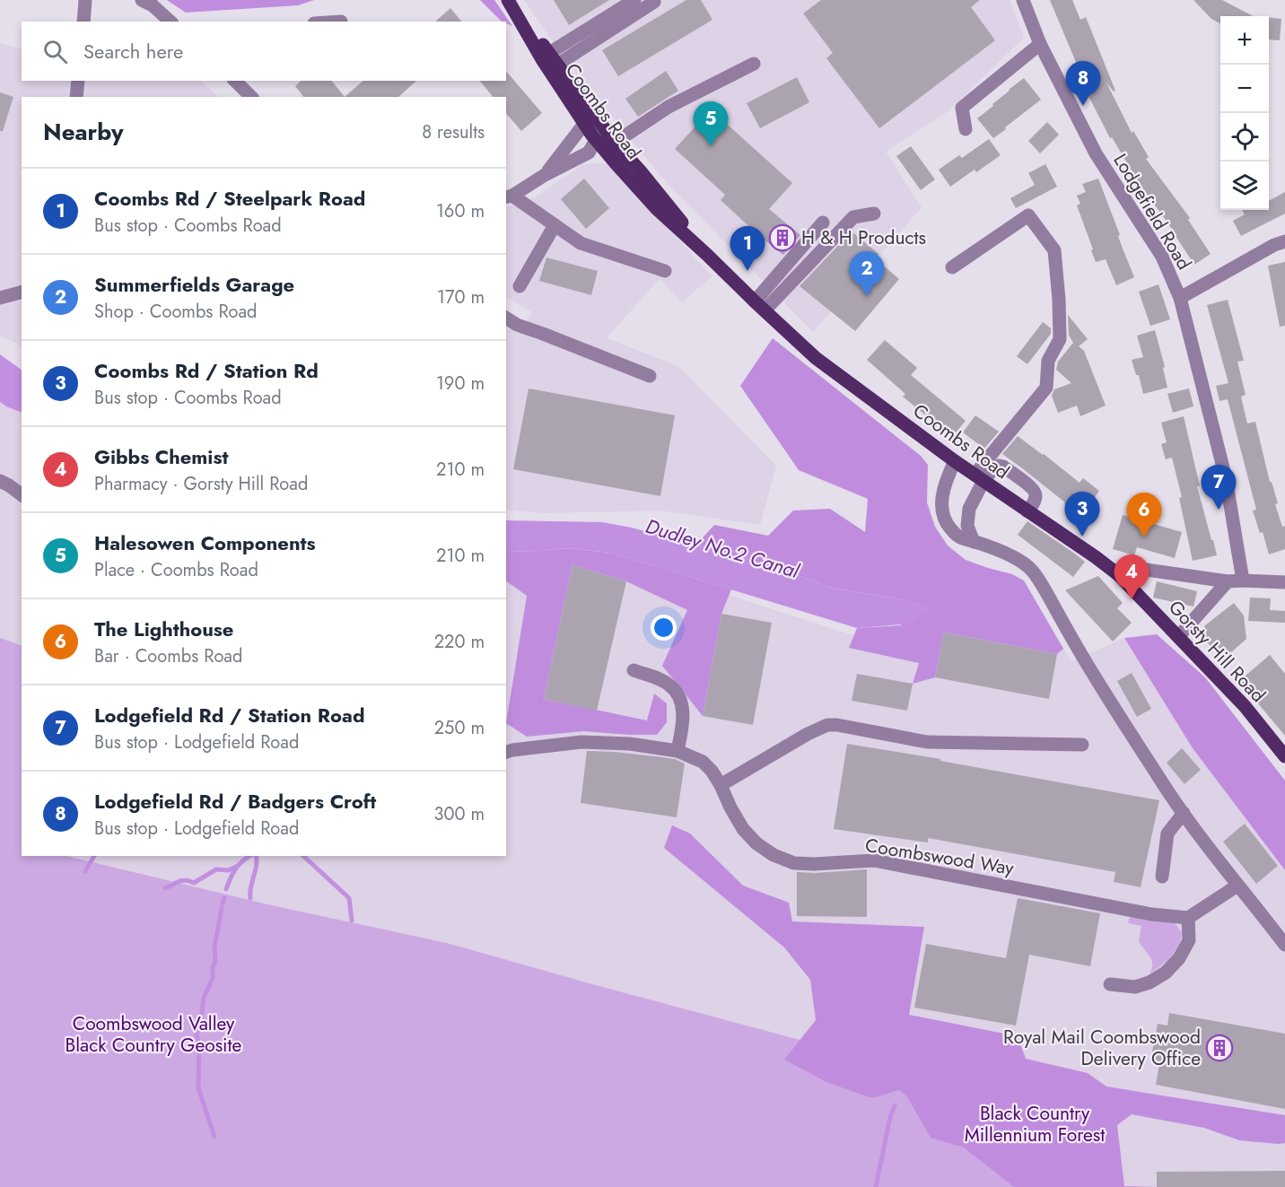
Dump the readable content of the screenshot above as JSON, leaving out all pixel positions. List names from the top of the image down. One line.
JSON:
{"streets":{"main road":["Coombs Road","Gorsty Hill Road"],"street":["Lodgefield Road","Coombswood Way"]},"crossings":[["Coombs Road","Gorsty Hill Road"]],"water":["Dudley No.2 Canal"],"parks":["Coombswood Valley Black Country Geosite","Black Country Millennium Forest"],"places":{"building":["H & H Products","Royal Mail Coombswood Delivery Office"]},"page":{"map_buttons":["+","−"],"search":"Search here","pins":["8","5","1","2","7","3","6","4"],"heading":["Nearby","8 results"],"list":[{"mark":"1","name":"Coombs Rd / Steelpark Road","note":"Bus stop · Coombs Road","value":"160 m"},{"mark":"2","name":"Summerfields Garage","note":"Shop · Coombs Road","value":"170 m"},{"mark":"3","name":"Coombs Rd / Station Rd","note":"Bus stop · Coombs Road","value":"190 m"},{"mark":"4","name":"Gibbs Chemist","note":"Pharmacy · Gorsty Hill Road","value":"210 m"},{"mark":"5","name":"Halesowen Components","note":"Place · Coombs Road","value":"210 m"},{"mark":"6","name":"The Lighthouse","note":"Bar · Coombs Road","value":"220 m"},{"mark":"7","name":"Lodgefield Rd / Station Road","note":"Bus stop · Lodgefield Road","value":"250 m"},{"mark":"8","name":"Lodgefield Rd / Badgers Croft","note":"Bus stop · Lodgefield Road","value":"300 m"}]}}
